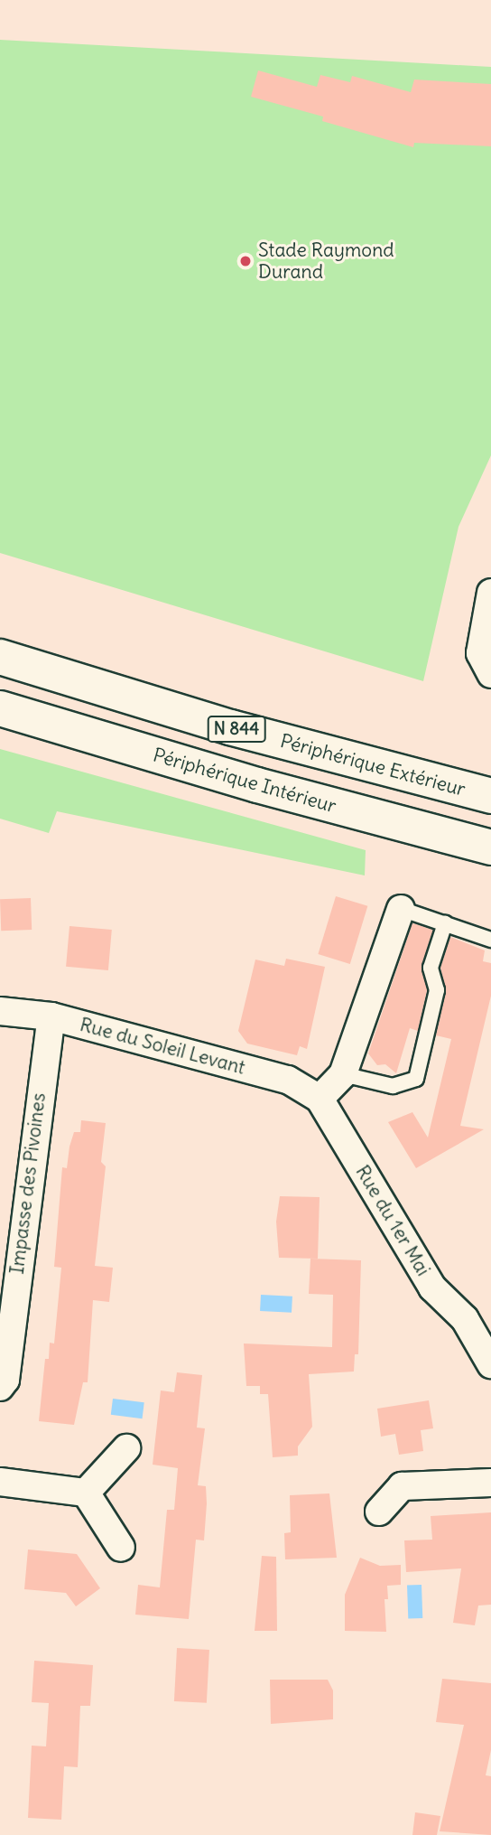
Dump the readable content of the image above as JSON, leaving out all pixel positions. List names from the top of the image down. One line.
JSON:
{"streets":{"highway":["N 844","Périphérique Extérieur","Périphérique Intérieur"],"street":["Rue du Soleil Levant","Impasse des Pivoines","Rue du 1er Mai"]},"crossings":[["Rue du Soleil Levant","Impasse des Pivoines"],["Rue du Soleil Levant","Rue du 1er Mai"]],"places":["Stade Raymond Durand"]}
